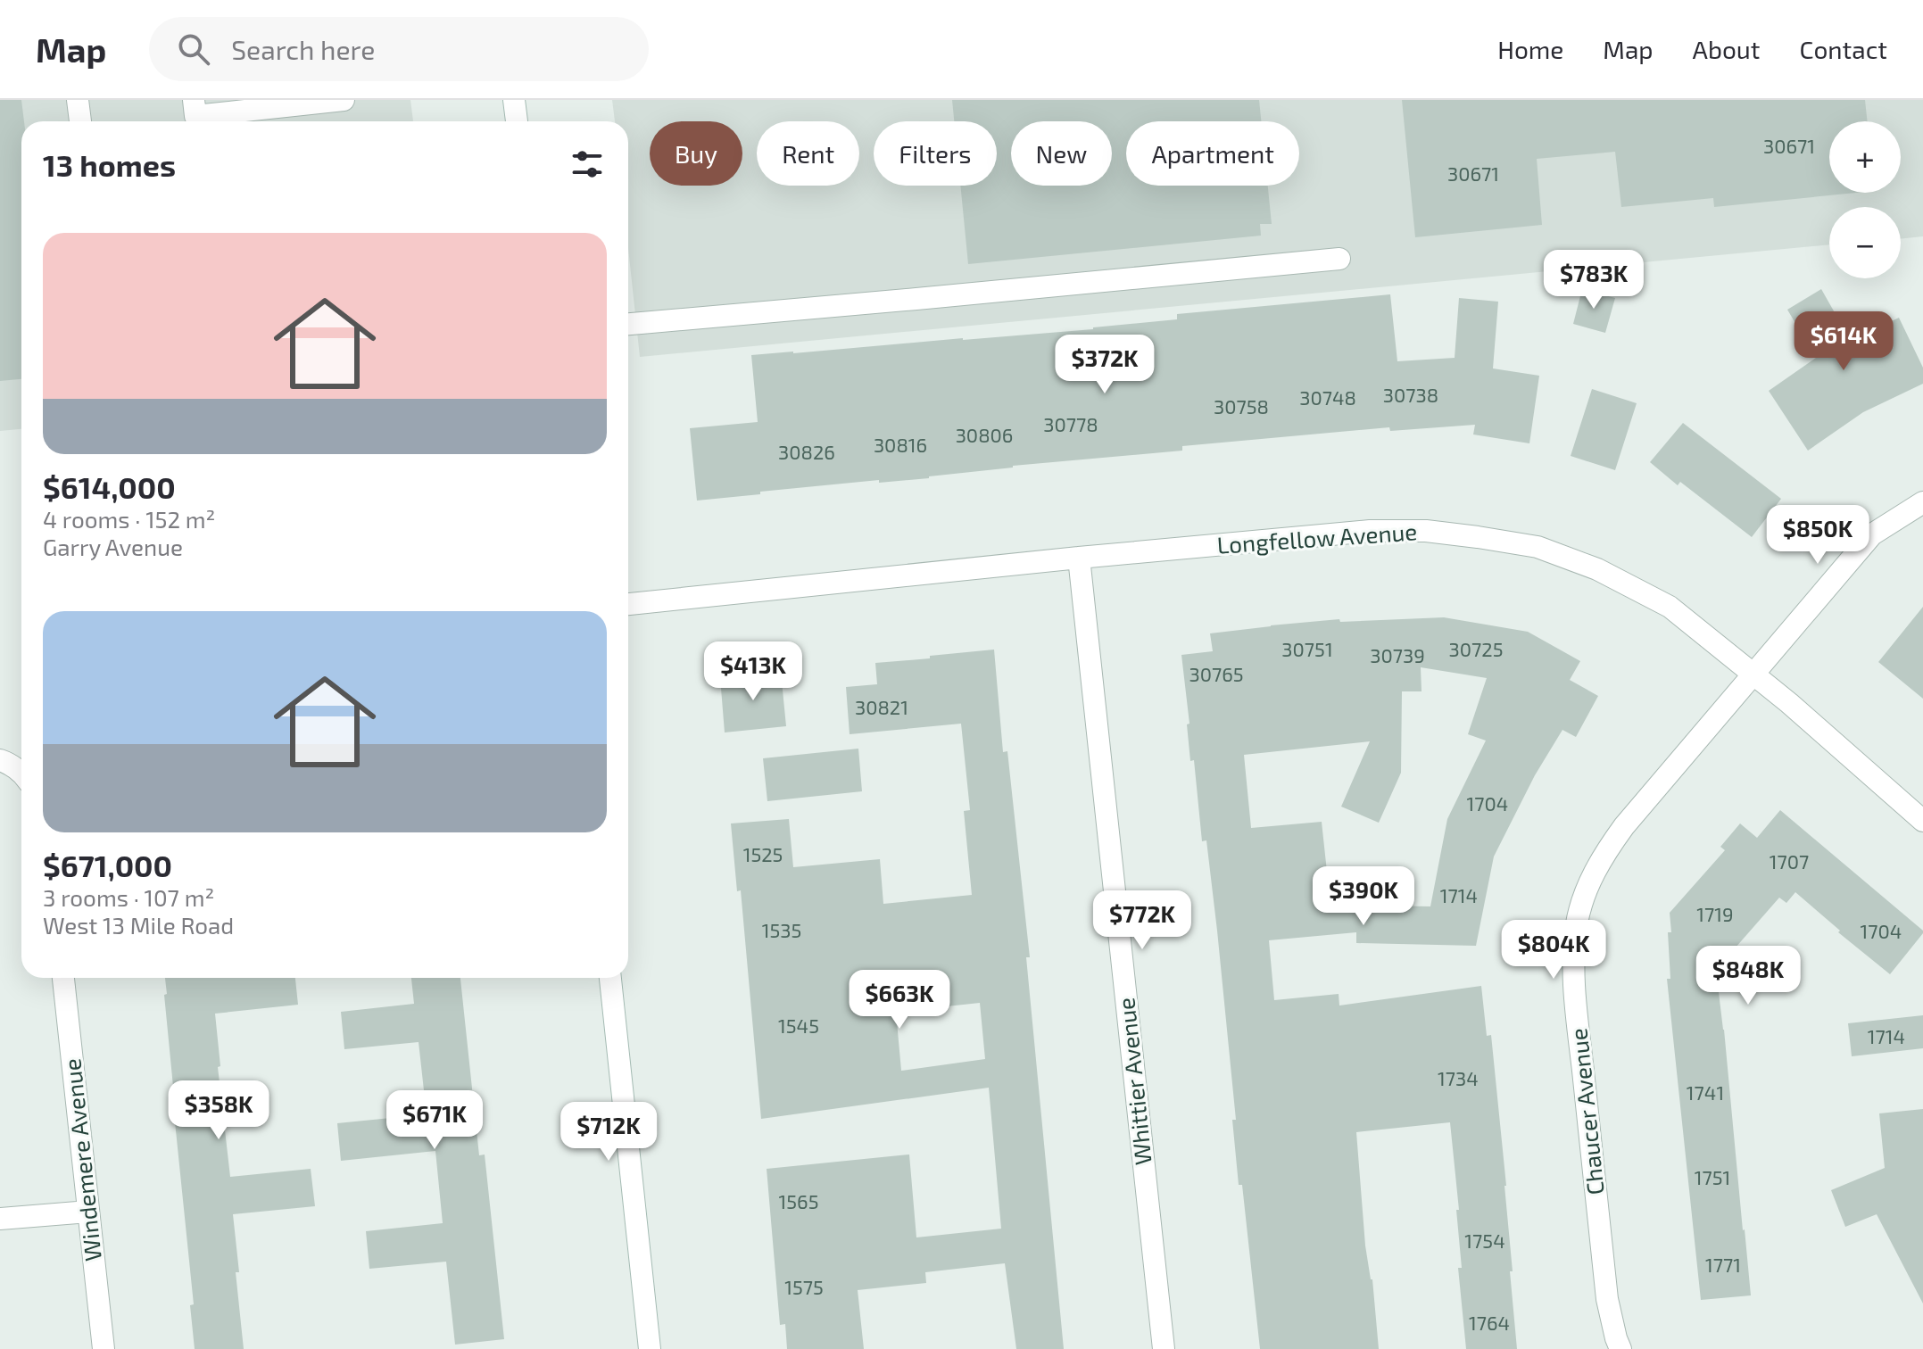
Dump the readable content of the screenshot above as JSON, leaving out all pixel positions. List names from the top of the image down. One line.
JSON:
{"streets":{"street":["Longfellow Avenue","Whittier Avenue","Chaucer Avenue","Windemere Avenue"]},"crossings":[["Longfellow Avenue","Whittier Avenue"],["Longfellow Avenue","Chaucer Avenue"]],"house_numbers":["30671","30671","30738","30748","30758","30778","30806","30816","30826","30751","30725","30739","30765","30821","1704","1525","1707","1714","1719","1535","1704","1545","1714","1734","1741","1751","1565","1754","1771","1575","1764"],"page":{"header":"Map","search":"Search here","nav":["Home","Map","About","Contact"],"map_buttons":["+","−"],"chip":["Buy","Rent","Filters","New","Apartment"],"heading":"13 homes","list":[{"name":"$614,000","note":"4 rooms · 152 m² · Garry Avenue"},{"name":"$671,000","note":"3 rooms · 107 m² · West 13 Mile Road"}],"price":["$783K","$614K","$372K","$850K","$413K","$390K","$772K","$804K","$848K","$663K","$358K","$671K","$712K"]}}
